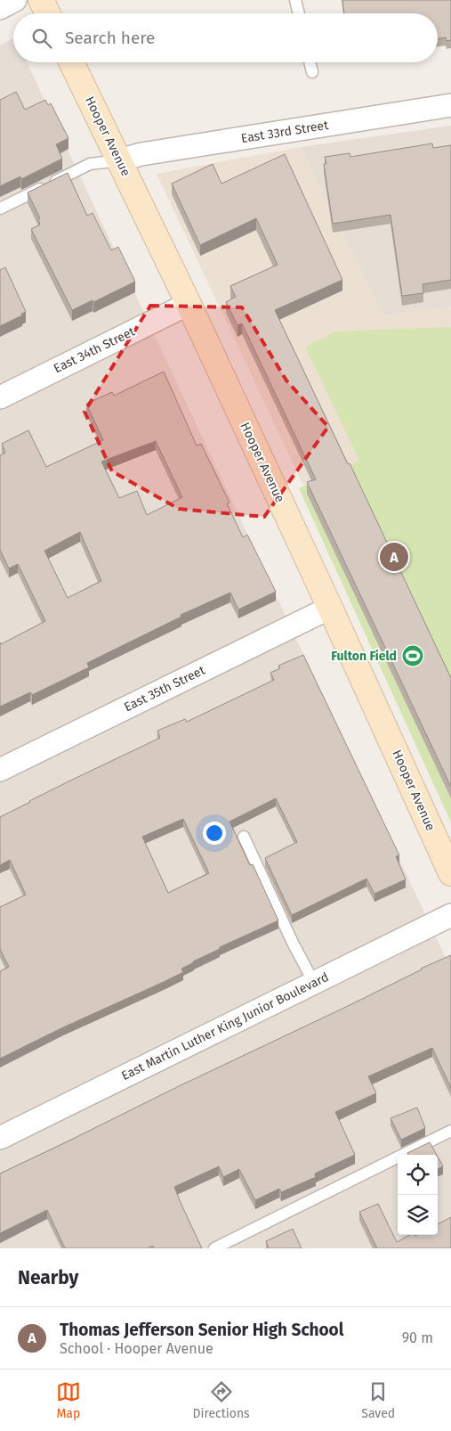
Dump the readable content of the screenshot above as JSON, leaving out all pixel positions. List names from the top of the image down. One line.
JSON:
{"streets":{"street":["East 33rd Street","Hooper Avenue","East 34th Street","East 35th Street","East Martin Luther King Junior Boulevard"]},"crossings":[["East 33rd Street","Hooper Avenue"],["Hooper Avenue","East 34th Street"],["Hooper Avenue","East 35th Street"]],"places":{"sports":["Fulton Field"]},"page":{"search":"Search here","pins":"A","heading":"Nearby","list":[{"mark":"A","name":"Thomas Jefferson Senior High School","note":"School · Hooper Avenue","value":"90 m"}],"nav":["Map","Directions","Saved"]}}
